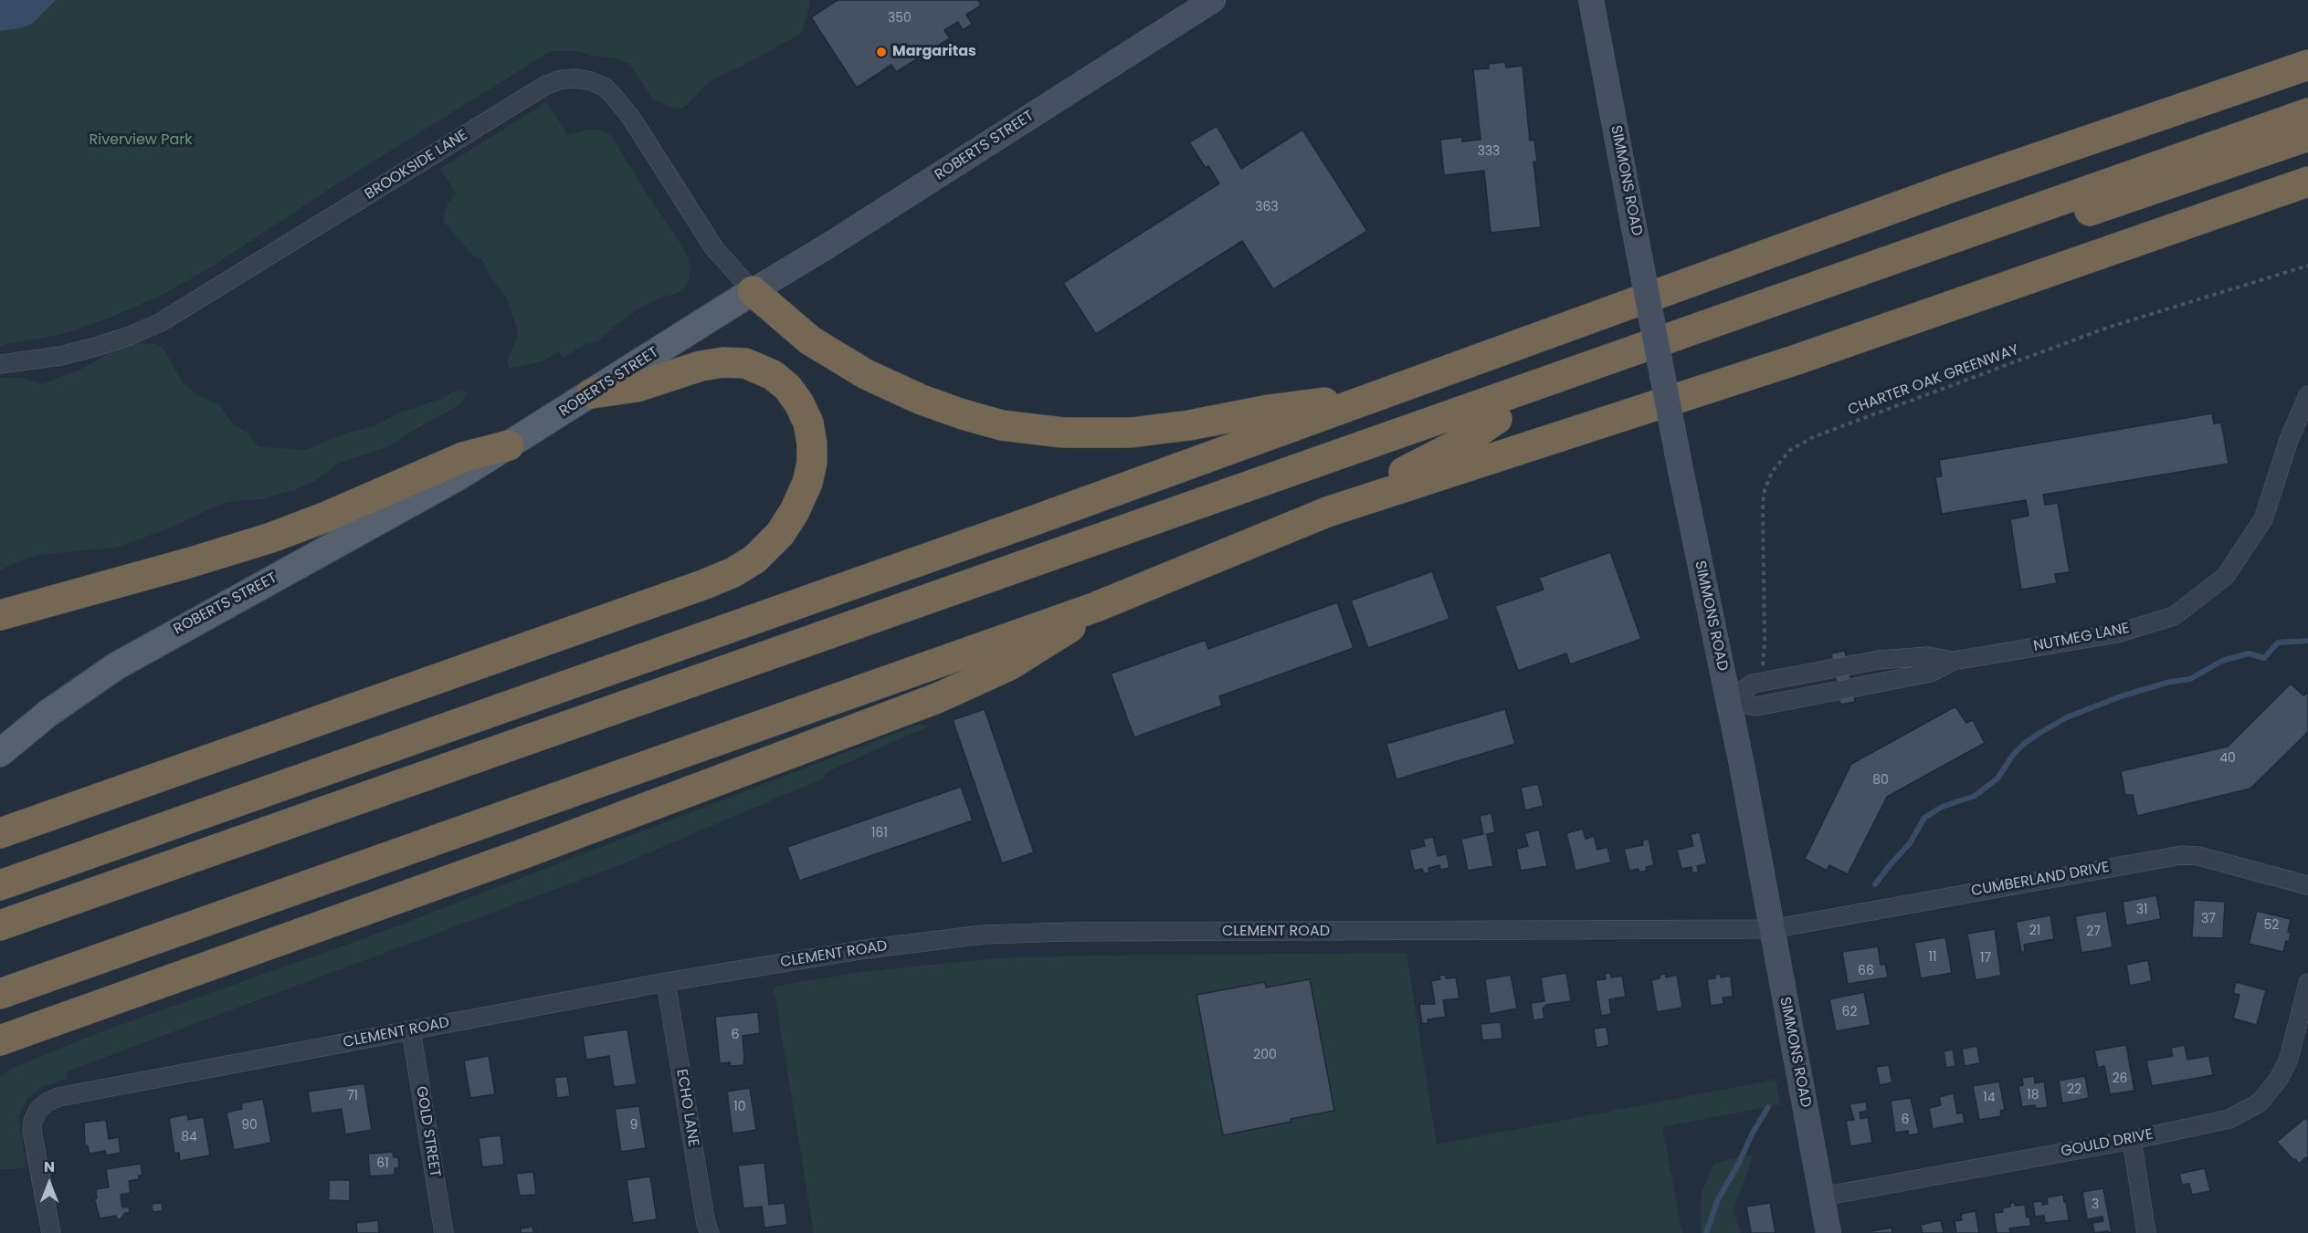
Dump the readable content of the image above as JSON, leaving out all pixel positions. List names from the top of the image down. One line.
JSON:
{"streets":{"main road":["ROBERTS STREET","SIMMONS ROAD"],"street":["BROOKSIDE LANE","NUTMEG LANE","CUMBERLAND DRIVE","CLEMENT ROAD","ECHO LANE","GOLD STREET","GOULD DRIVE"],"path":["CHARTER OAK GREENWAY"]},"crossings":[["ROBERTS STREET","BROOKSIDE LANE"],["SIMMONS ROAD","NUTMEG LANE"],["SIMMONS ROAD","CUMBERLAND DRIVE"],["SIMMONS ROAD","CLEMENT ROAD"],["SIMMONS ROAD","GOULD DRIVE"],["CUMBERLAND DRIVE","CLEMENT ROAD"],["CLEMENT ROAD","ECHO LANE"],["CLEMENT ROAD","GOLD STREET"]],"parks":["Riverview Park"],"places":["Margaritas"],"house_numbers":["350","333","363","40","80","161","31","37","52","21","27","11","17","66","62","6","200","26","22","18","71","14","10","6","90","9","84","61","3"],"north":"top"}
